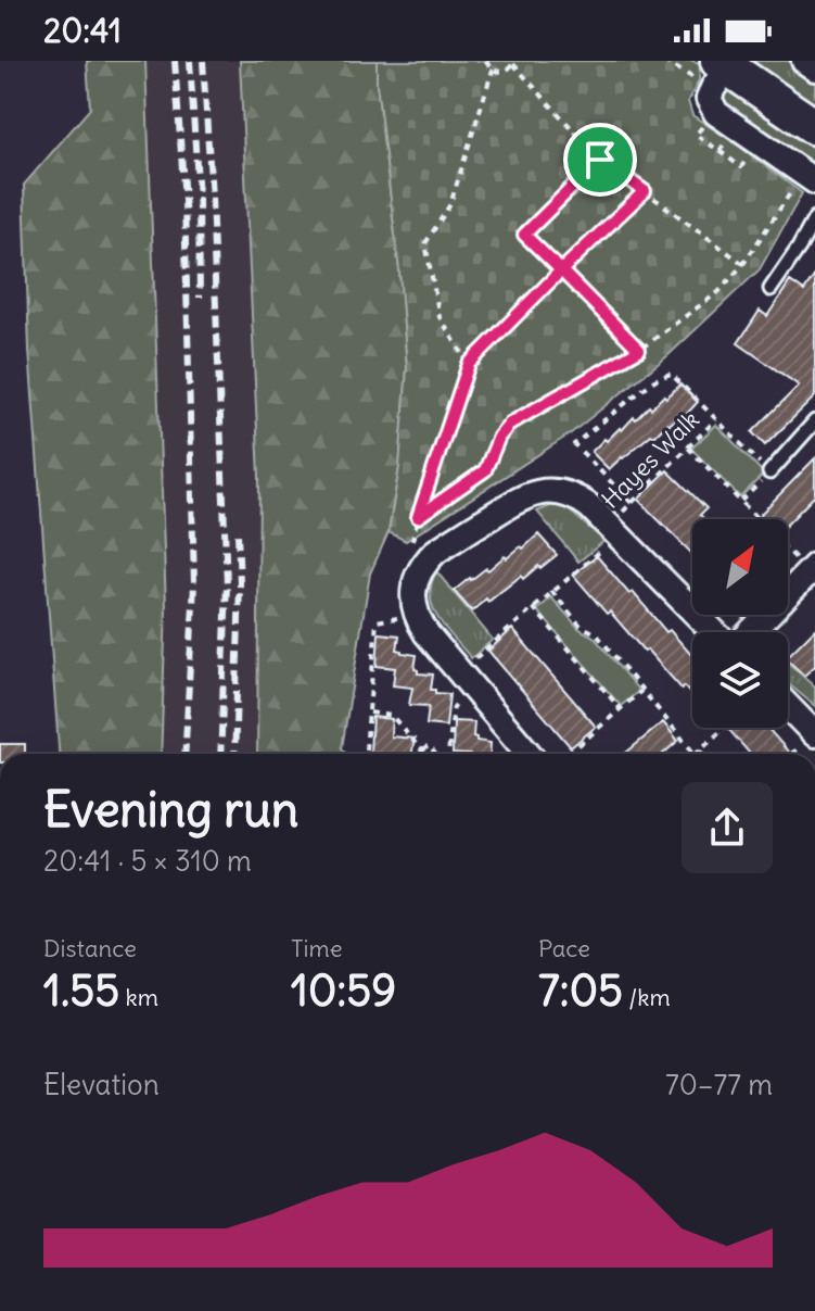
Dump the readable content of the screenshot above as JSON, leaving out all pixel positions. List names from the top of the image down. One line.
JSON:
{"streets":{"path":["Hayes Walk"]},"north":"top right","page":{"status":"20:41","heading":["Evening run","20:41 · 5 × 310 m"],"stats":[["Distance","1.55 km"],["Time","10:59"],["Pace","7:05 /km"]],"chart":["Elevation","70–77 m"]}}
